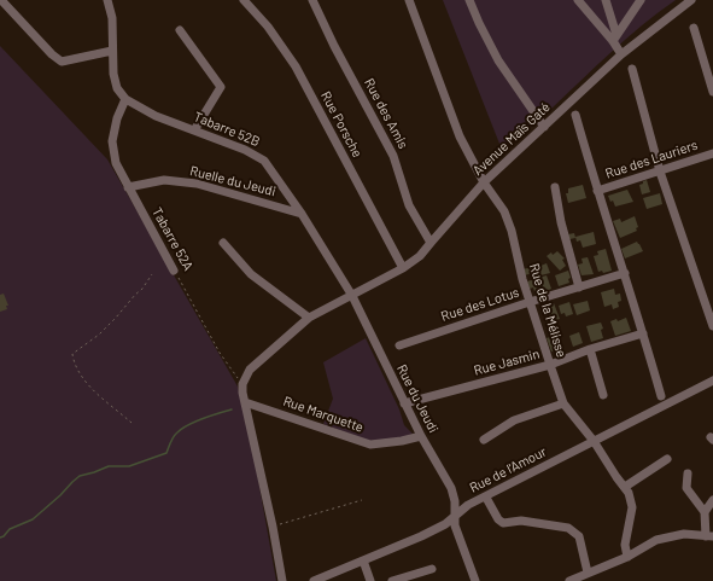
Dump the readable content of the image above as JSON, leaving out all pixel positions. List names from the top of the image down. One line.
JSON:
{"streets":{"street":["Rue des Amis","Rue Porsche","Tabarre 52B","Avenue Maïs Gaté","Rue des Lauriers","Ruelle du Jeudi","Tabarre 52A","Rue des Lotus","Rue de la Mélisse","Rue Jasmin","Rue du Jeudi","Rue Marquette","Rue de l'Amour"]},"crossings":[["Rue des Amis","Avenue Maïs Gaté"],["Rue Porsche","Avenue Maïs Gaté"],["Tabarre 52B","Avenue Maïs Gaté"],["Tabarre 52B","Ruelle du Jeudi"],["Tabarre 52B","Tabarre 52A"],["Tabarre 52B","Rue du Jeudi"],["Avenue Maïs Gaté","Tabarre 52A"],["Avenue Maïs Gaté","Rue de la Mélisse"],["Avenue Maïs Gaté","Rue du Jeudi"],["Ruelle du Jeudi","Tabarre 52A"],["Rue des Lotus","Rue de la Mélisse"],["Rue de la Mélisse","Rue Jasmin"],["Rue de la Mélisse","Rue de l'Amour"],["Rue Jasmin","Rue du Jeudi"],["Rue du Jeudi","Rue Marquette"],["Rue du Jeudi","Rue de l'Amour"]]}
